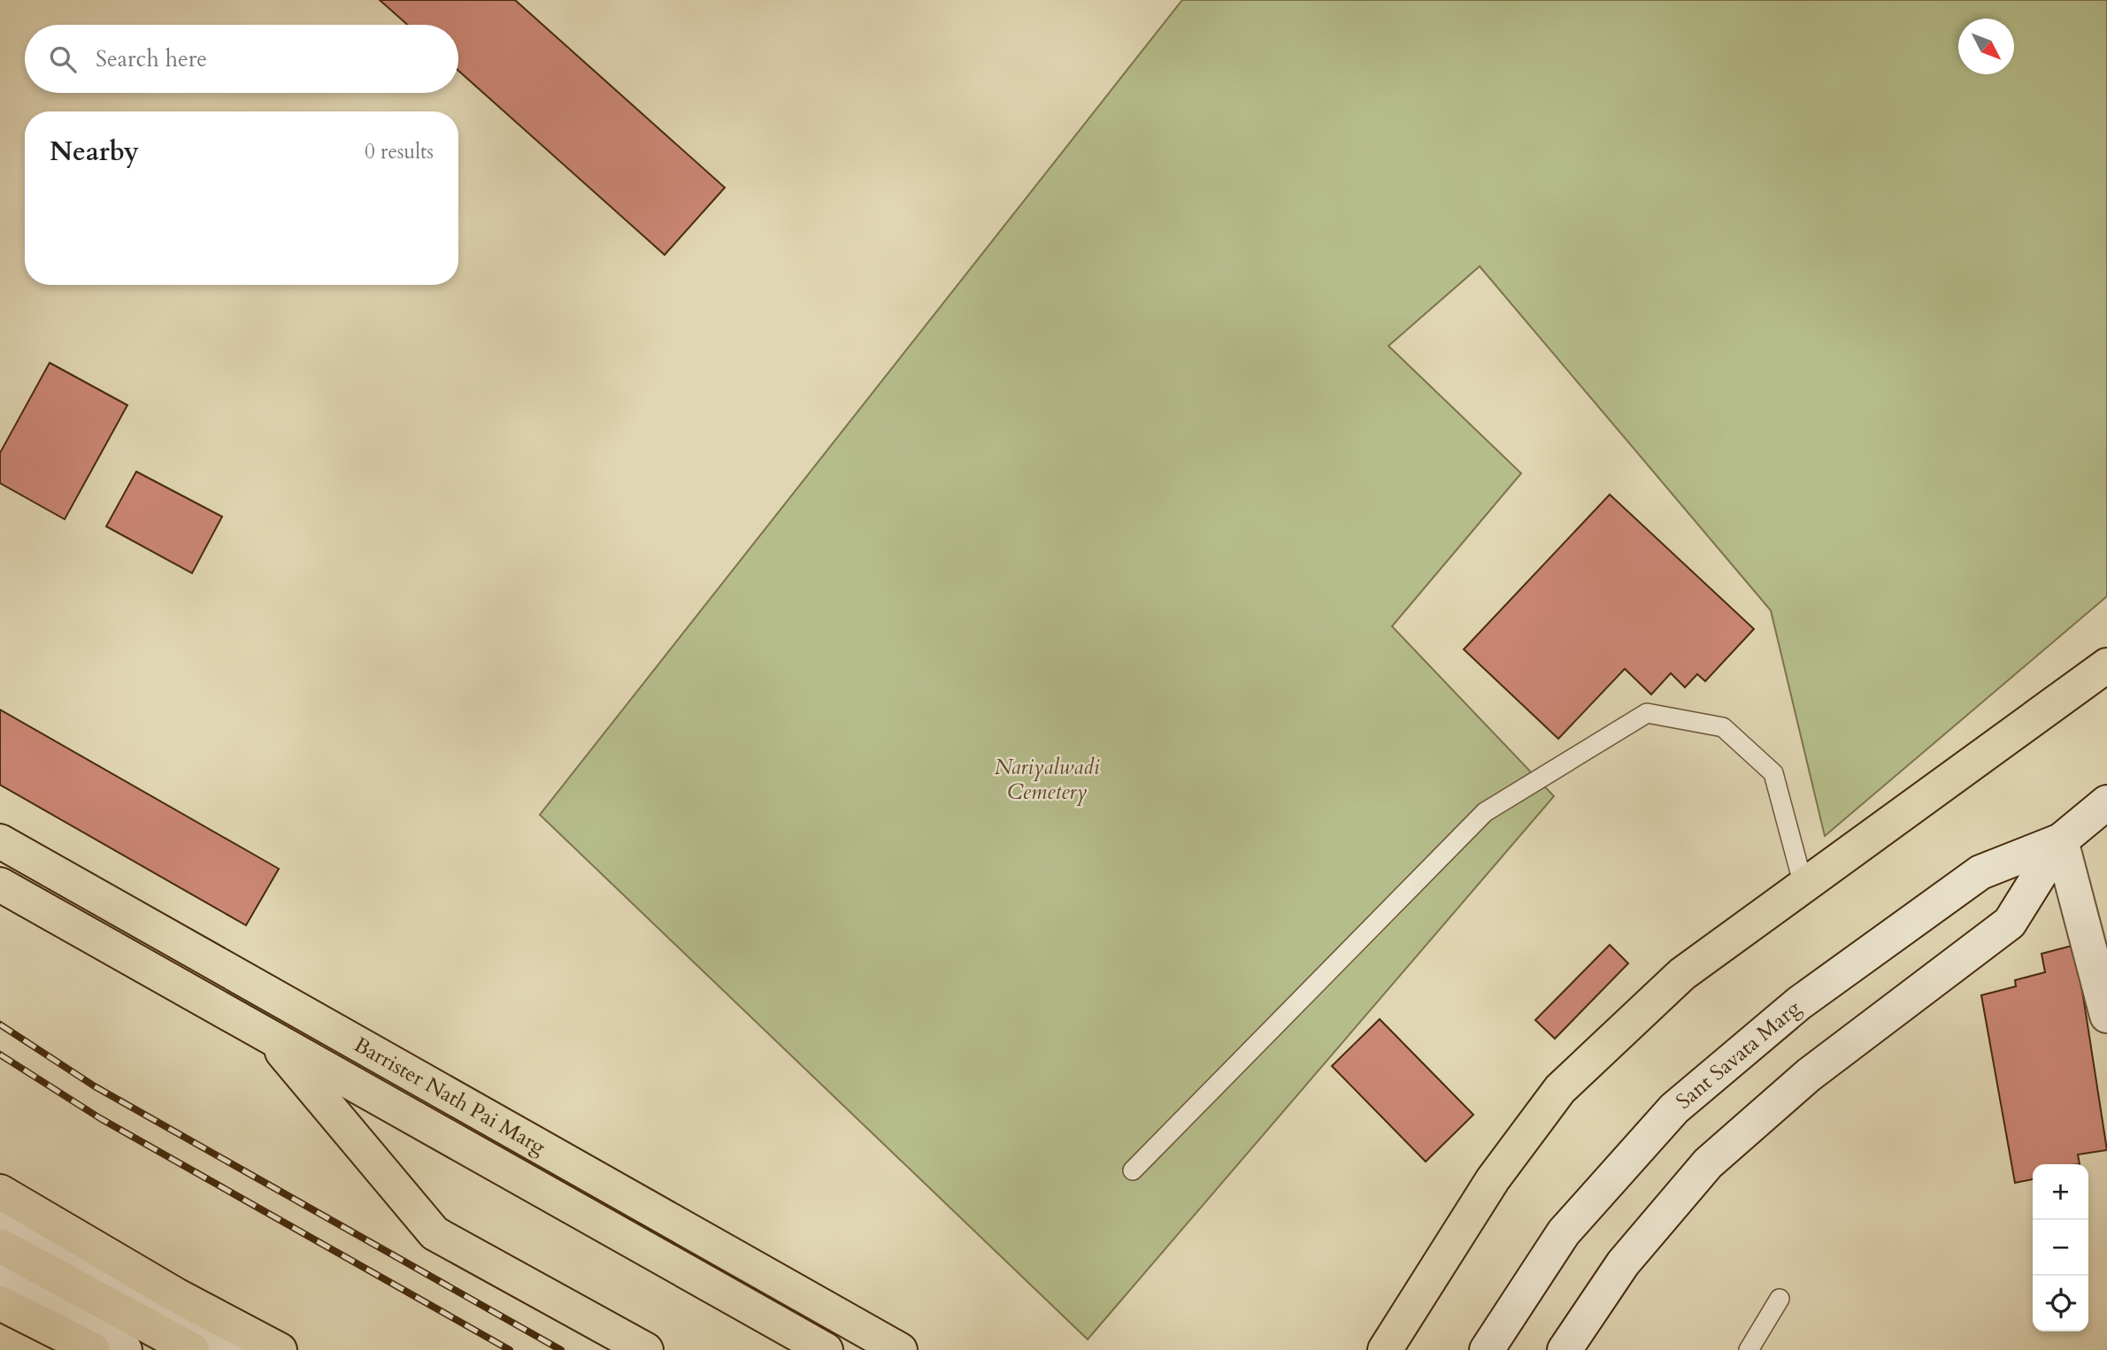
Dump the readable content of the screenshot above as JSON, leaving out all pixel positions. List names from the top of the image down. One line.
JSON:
{"streets":{"main road":["Barrister Nath Pai Marg"],"street":["Sant Savata Marg"]},"parks":["Nariyalwadi Cemetery"],"north":"bottom right","page":{"search":"Search here","heading":["Nearby","0 results"],"map_buttons":["+","−"]}}
